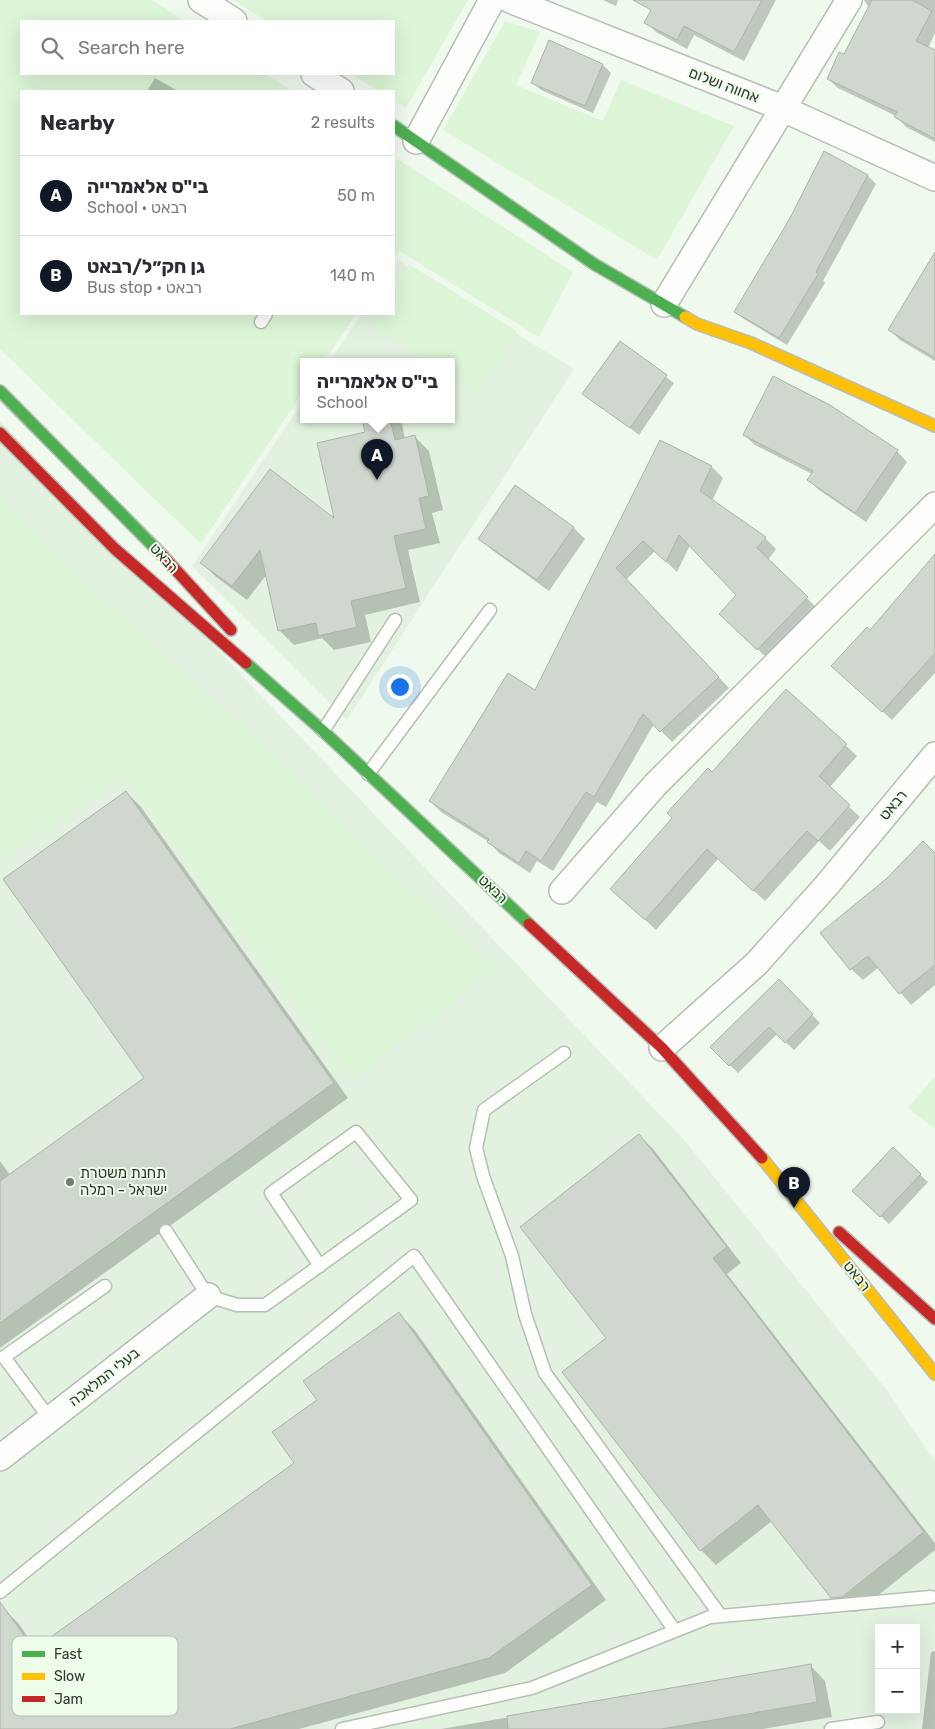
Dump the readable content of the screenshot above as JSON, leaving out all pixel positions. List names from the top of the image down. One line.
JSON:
{"streets":{"street":["אחווה ושלום","רבאט","בעלי המלאכה"]},"places":["תחנת משטרת ישראל - רמלה"],"legend":["Fast","Slow","Jam"],"page":{"search":"Search here","heading":["Nearby","2 results"],"list":[{"mark":"A","name":"בי\"ס אלאמרייה","note":"School · רבאט","value":"50 m"},{"mark":"B","name":"גן חק״ל/רבאט","note":"Bus stop · רבאט","value":"140 m"}],"popup":["בי\"ס אלאמרייה","School"],"pins":["A","B"],"map_buttons":["+","−"]}}
